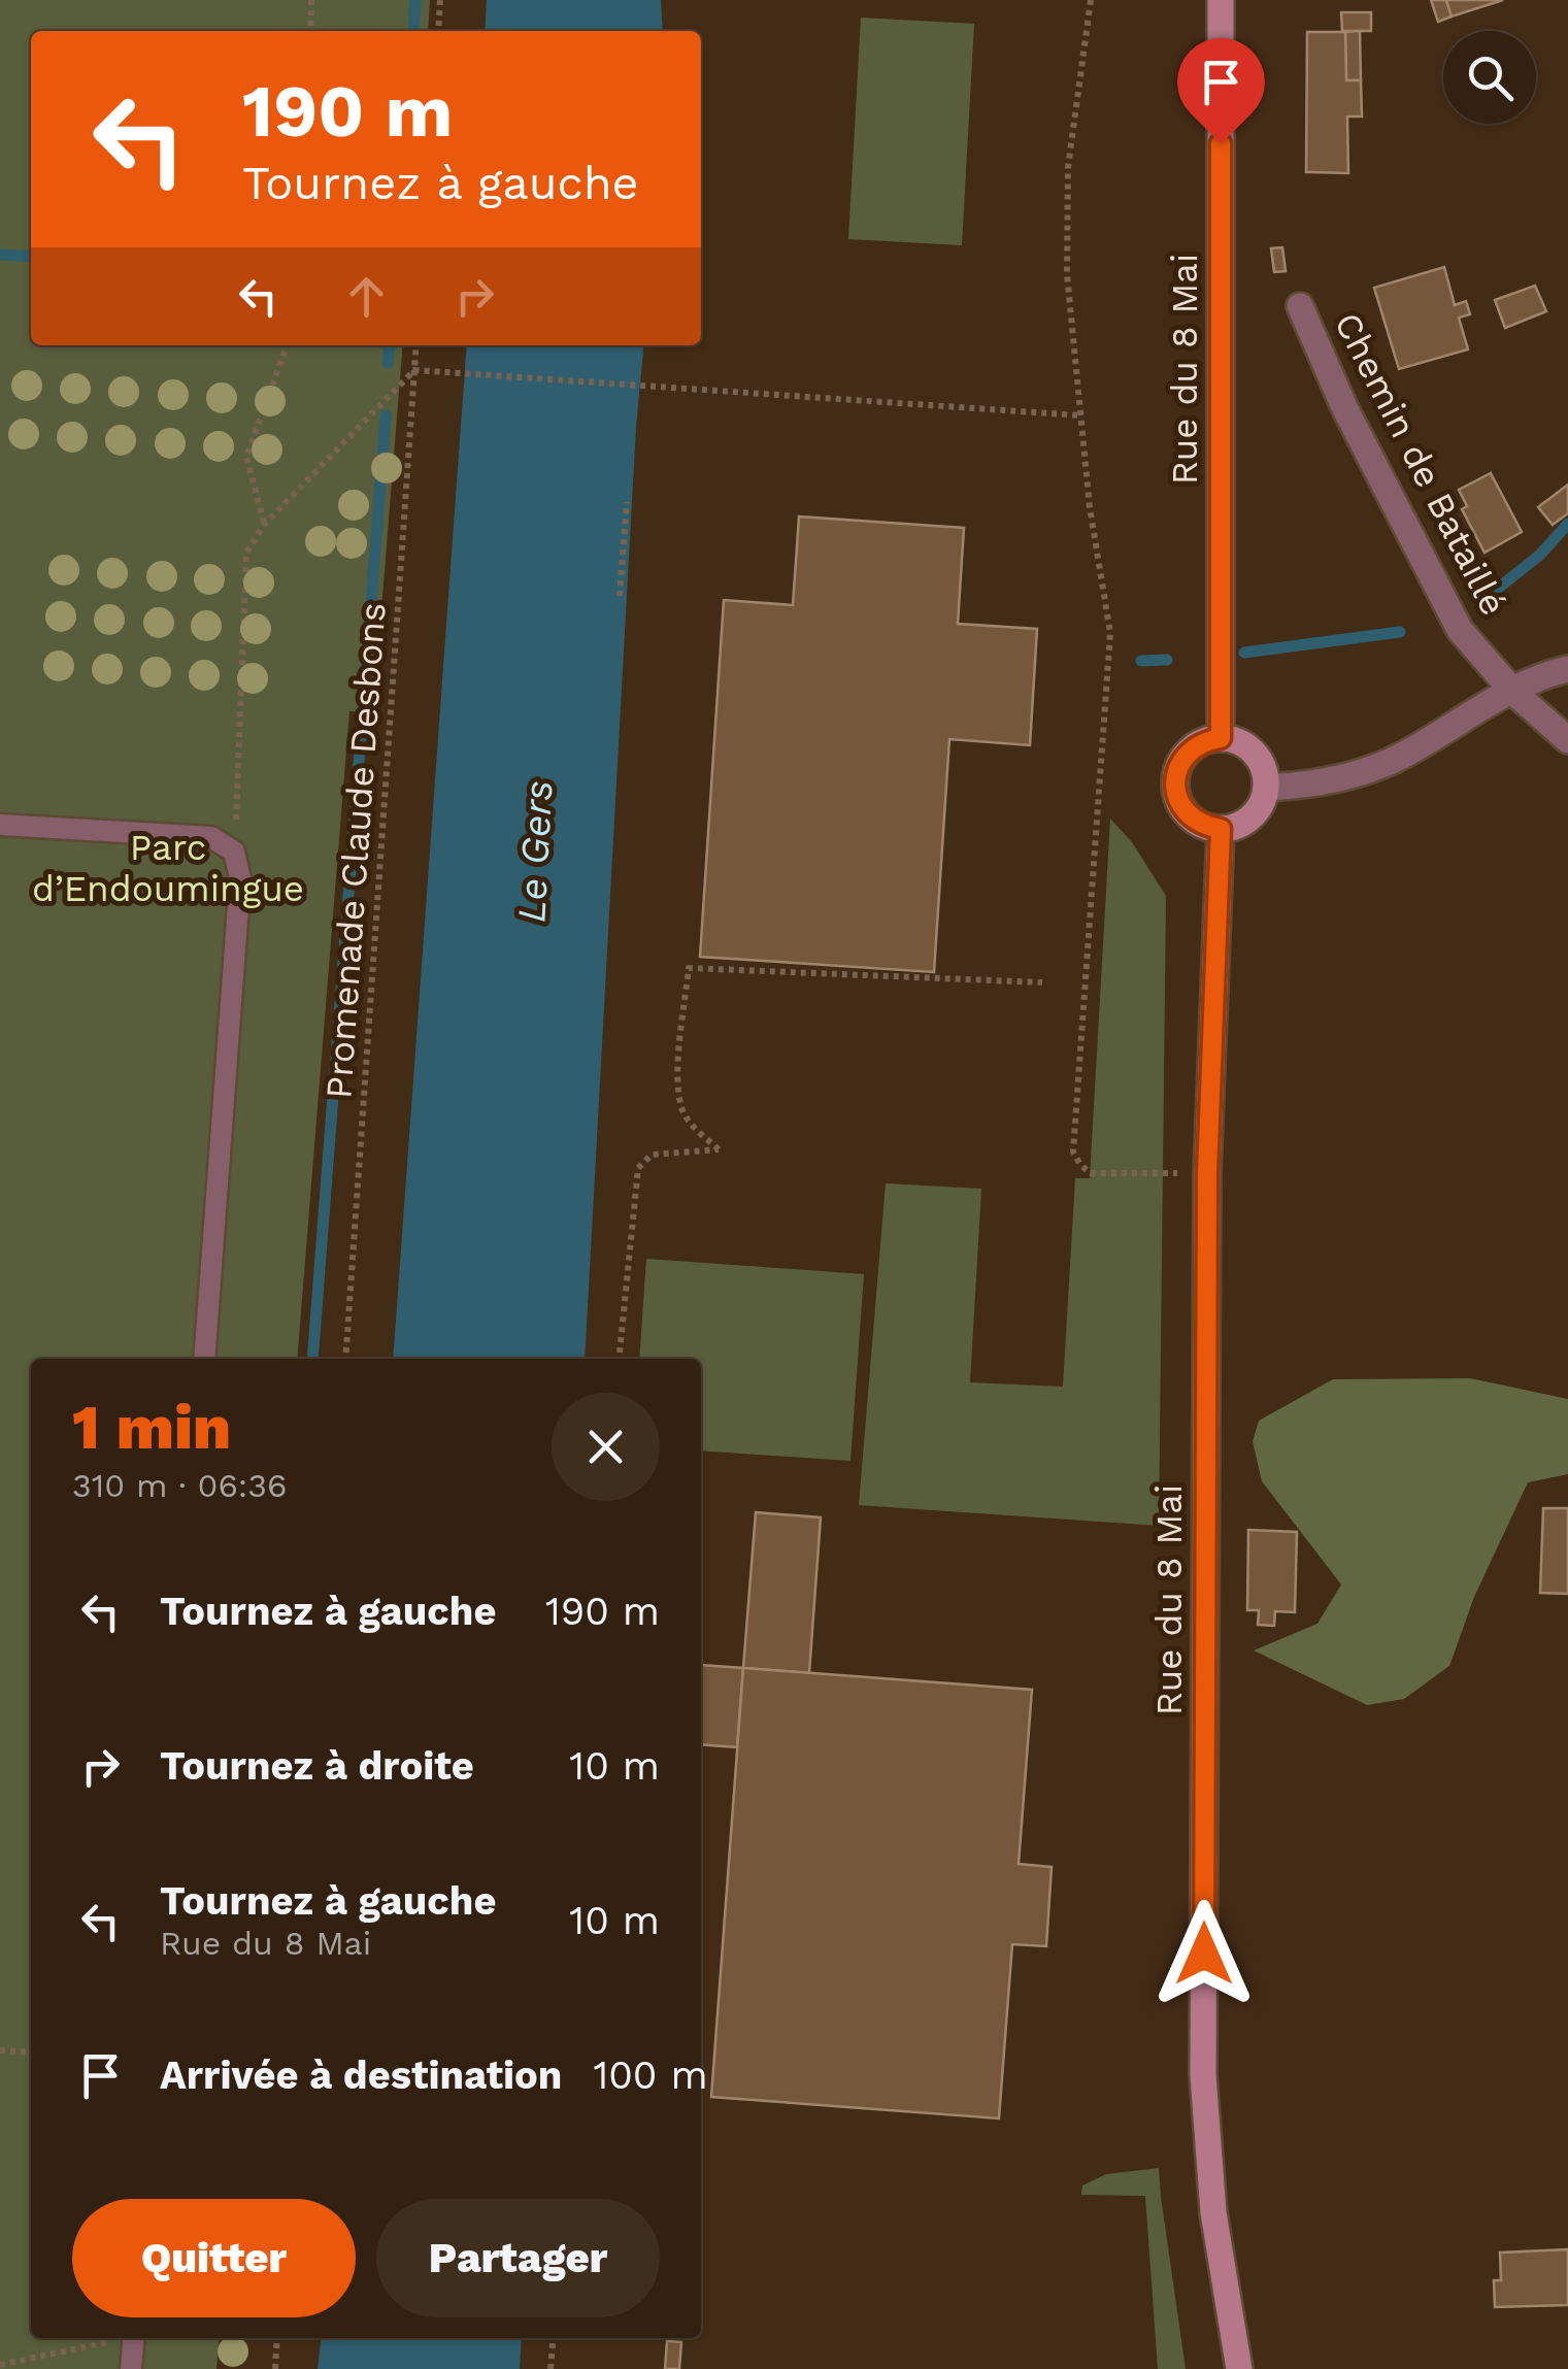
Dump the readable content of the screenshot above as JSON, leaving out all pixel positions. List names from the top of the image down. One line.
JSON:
{"streets":{"street":["Rue du 8 Mai","Chemin de Bataillé"],"path":["Promenade Claude Desbons"]},"water":["Le Gers"],"parks":["Parc d’Endoumingue"],"page":{"turn":["190 m","Tournez à gauche"],"heading":["1 min","310 m · 06:36"],"list":[{"name":"Tournez à gauche","value":"190 m"},{"name":"Tournez à droite","value":"10 m"},{"name":"Tournez à gauche","note":"Rue du 8 Mai","value":"10 m"},{"name":"Arrivée à destination","value":"100 m"}],"buttons":["Quitter","Partager"]}}
